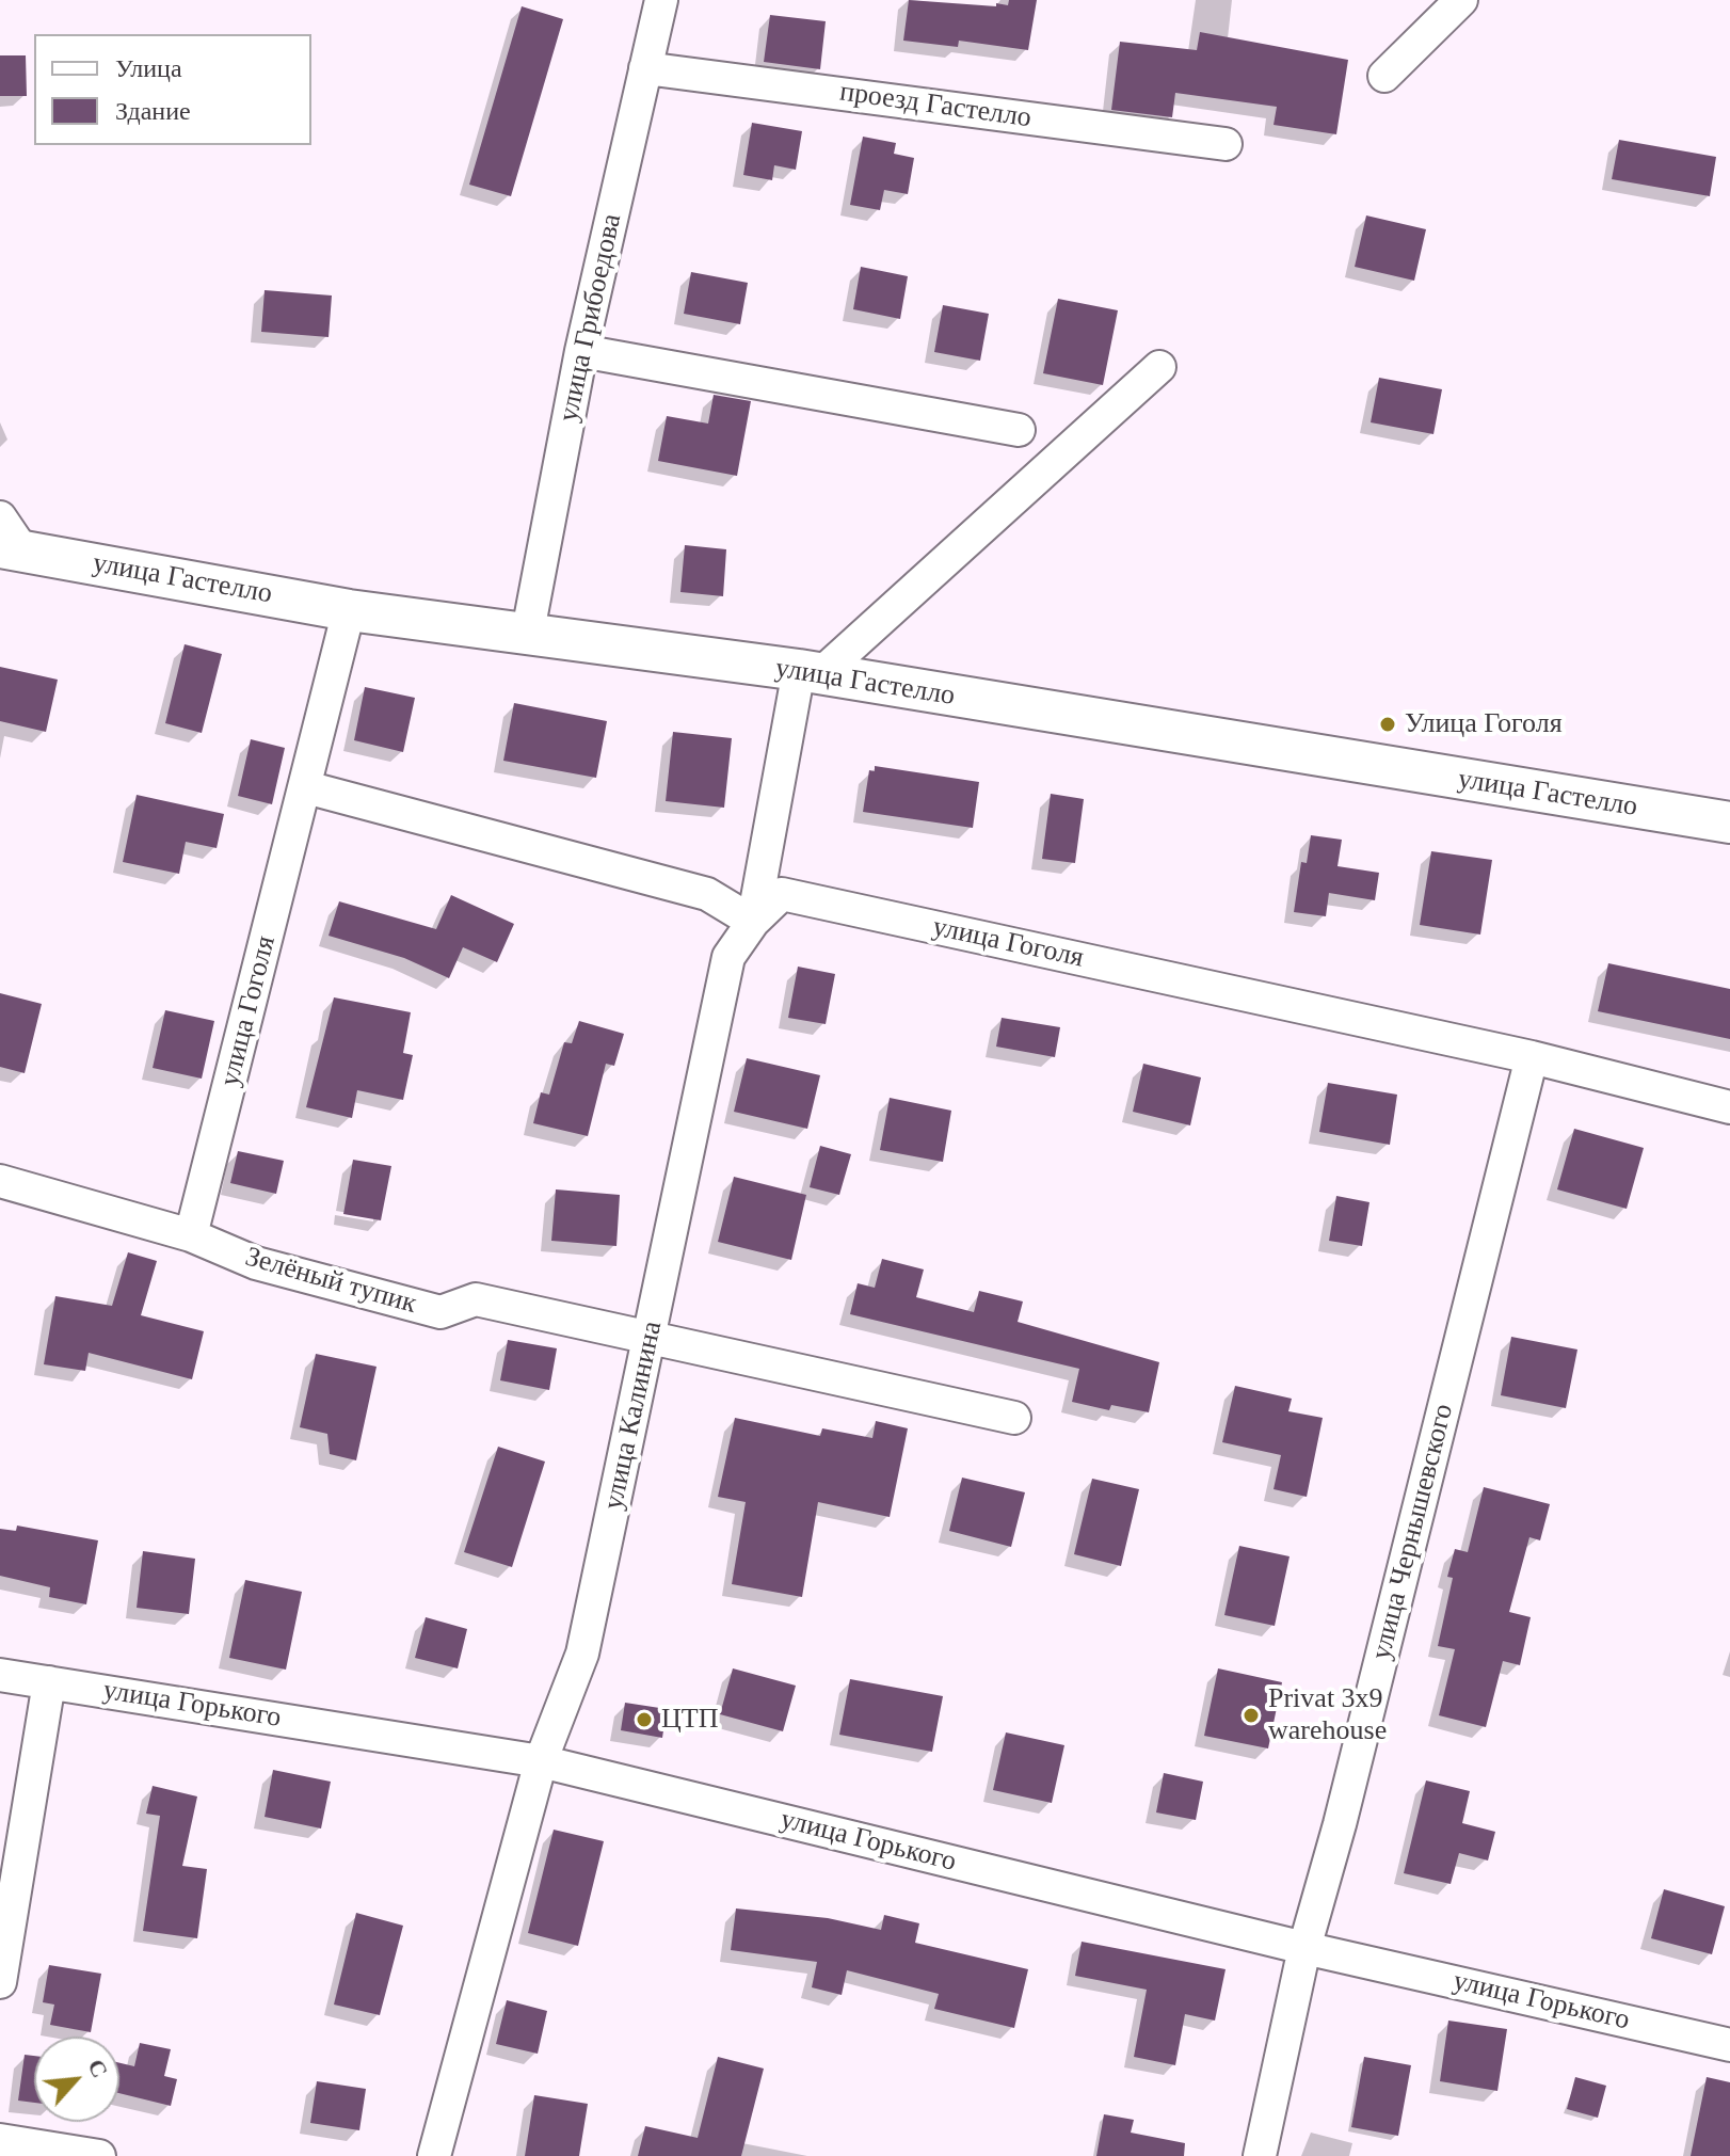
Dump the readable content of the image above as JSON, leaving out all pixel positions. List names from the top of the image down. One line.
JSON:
{"streets":{"main road":["улица Гастелло"],"street":["проезд Гастелло","улица Грибоедова","улица Гоголя","Зелёный тупик","улица Калинина","улица Чернышевского","улица Горького"]},"crossings":[["проезд Гастелло","улица Грибоедова"],["улица Грибоедова","улица Гастелло"],["улица Гастелло","улица Гоголя"],["улица Гастелло","улица Калинина"],["улица Гоголя","Зелёный тупик"],["улица Гоголя","улица Калинина"],["улица Гоголя","улица Чернышевского"],["Зелёный тупик","улица Калинина"],["улица Калинина","улица Горького"],["улица Чернышевского","улица Горького"]],"places":["Улица Гоголя","Privat 3x9 warehouse","ЦТП"],"legend":["Улица","Здание"],"north":"top right"}
